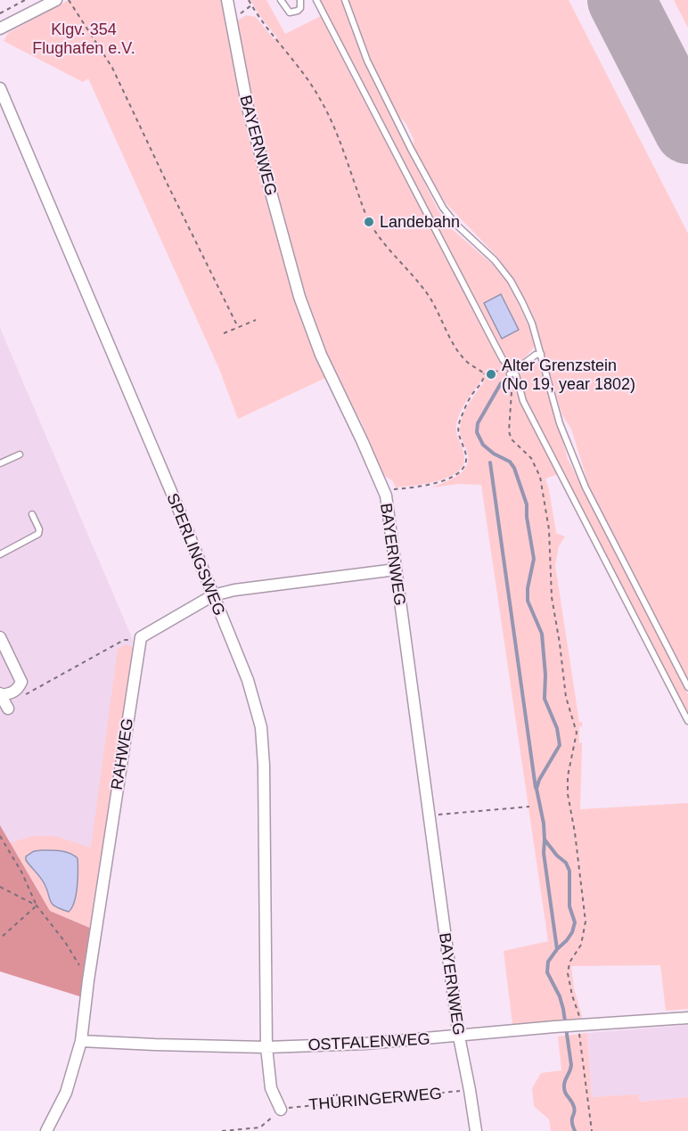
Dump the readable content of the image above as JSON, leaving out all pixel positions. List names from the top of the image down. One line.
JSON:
{"streets":{"street":["BAYERNWEG","SPERLINGSWEG","RAHWEG","OSTFALENWEG"],"path":["THÜRINGERWEG"]},"crossings":[["BAYERNWEG","OSTFALENWEG"],["BAYERNWEG","THÜRINGERWEG"],["SPERLINGSWEG","OSTFALENWEG"],["RAHWEG","OSTFALENWEG"]],"parks":["Klgv. 354 Flughafen e.V."],"places":["Landebahn","Alter Grenzstein (No 19, year 1802)"]}
